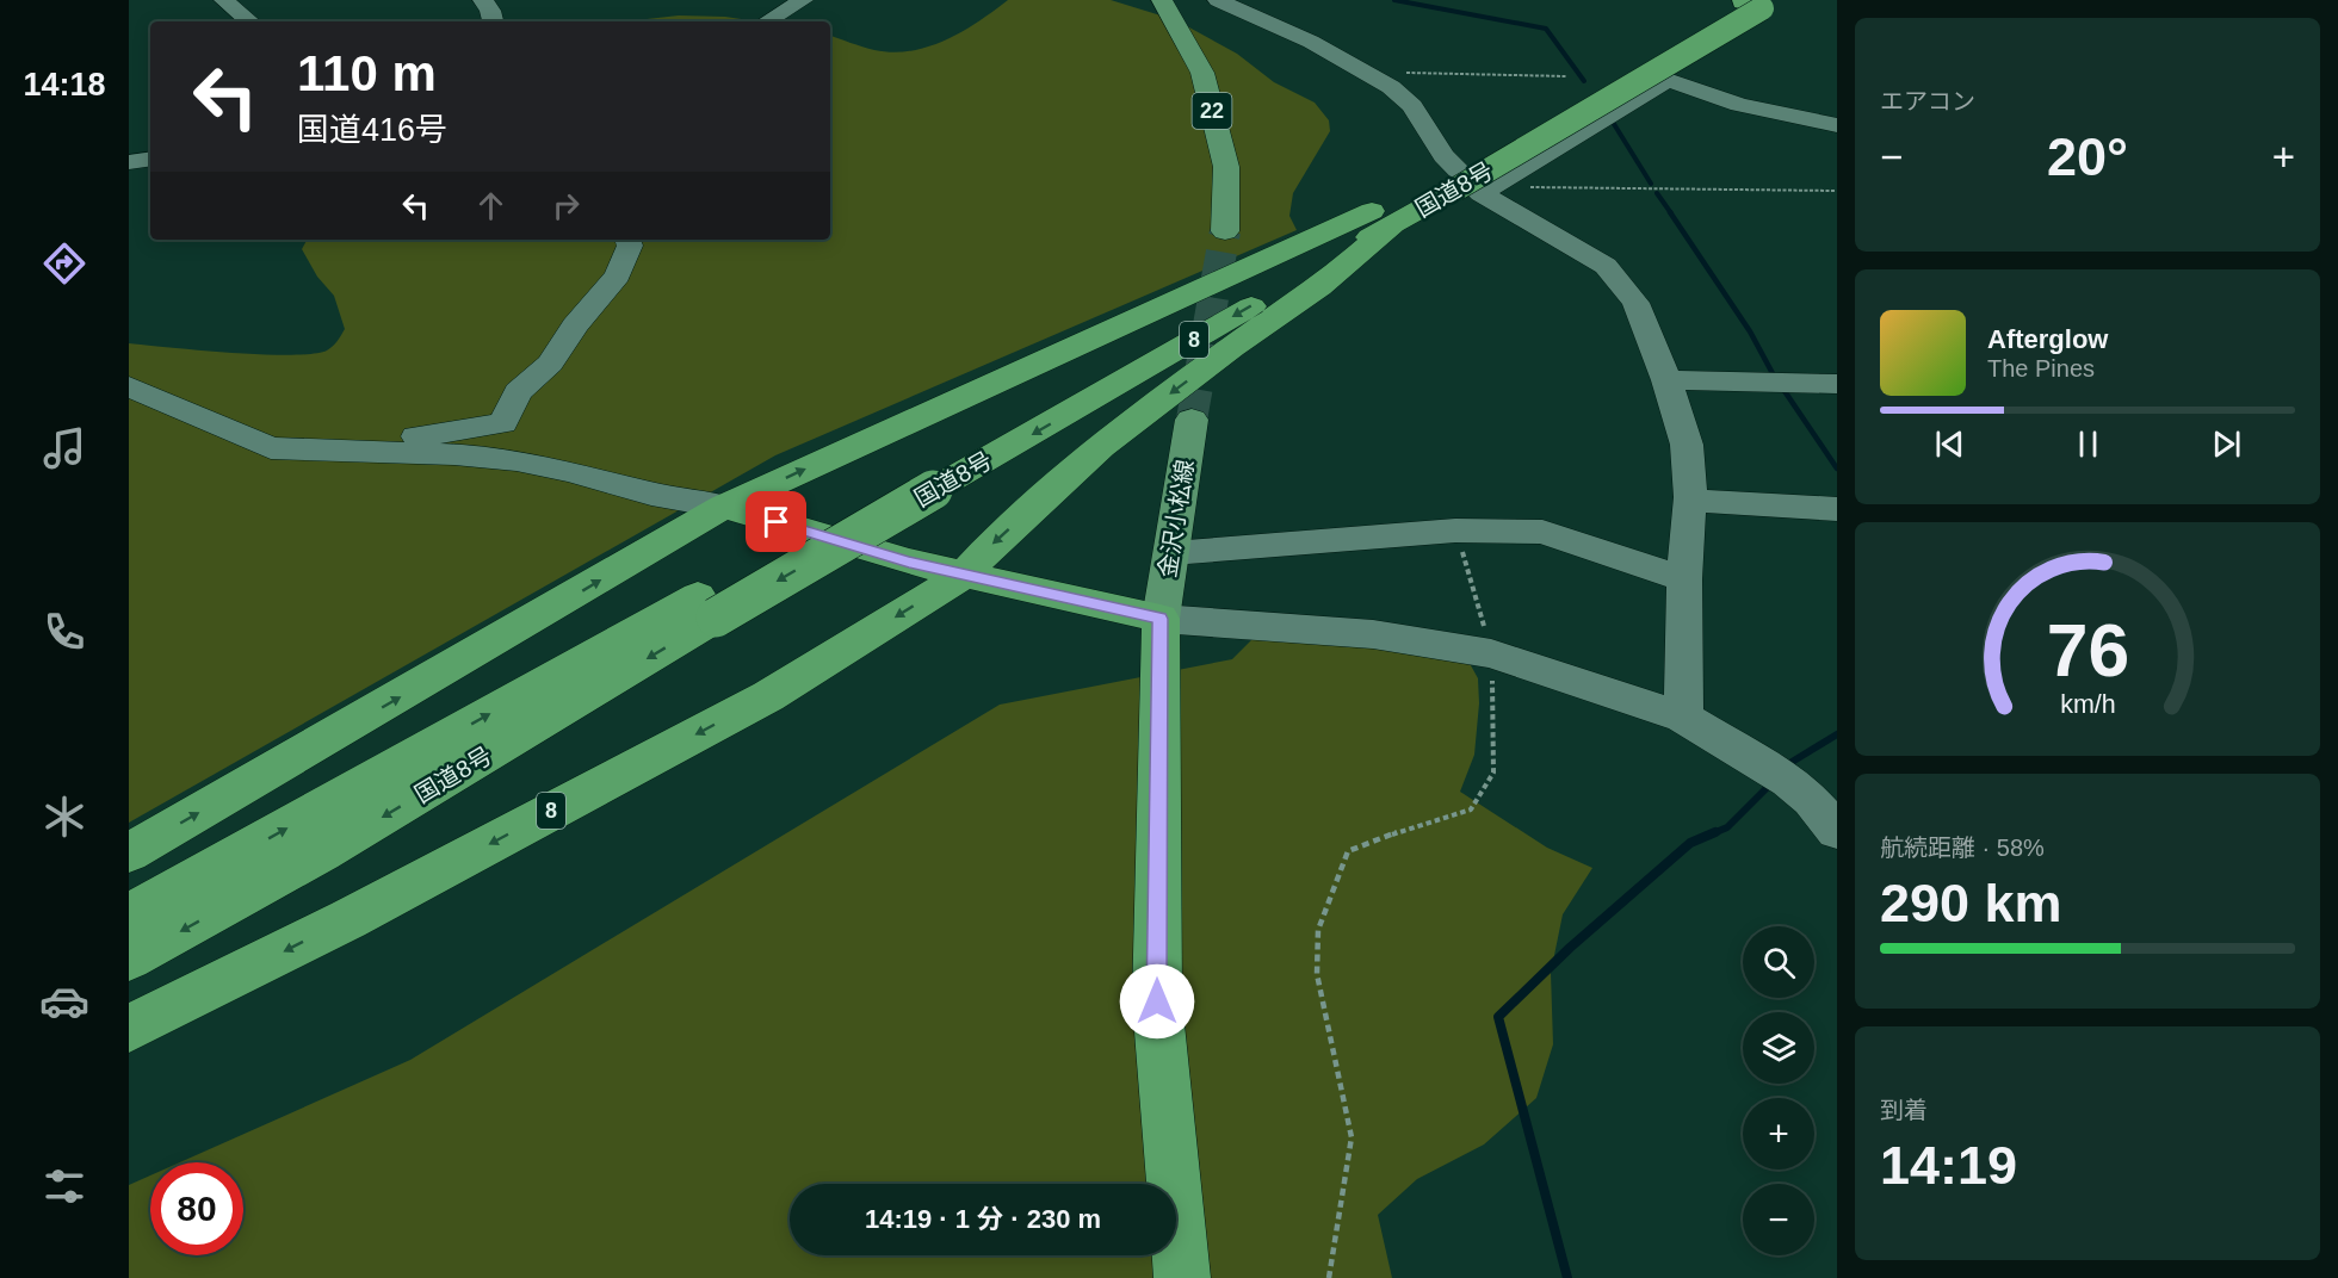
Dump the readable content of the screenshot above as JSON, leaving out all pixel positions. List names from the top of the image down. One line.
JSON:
{"streets":{"highway":["国道8号","8"],"main road":["22","金沢小松線"]},"crossings":[["国道8号","8"]],"page":{"tabs":"14:18","tile":["エアコン",["航続距離 · 58%","290 km"],["到着","14:19"]],"turn":["110 m","国道416号"],"heat":["−","20°","+"],"song":["Afterglow","The Pines"],"map_buttons":["+","−"],"limit":"80","trip":"14:19 · 1 分 · 230 m","gauge":["76","km/h"]}}
